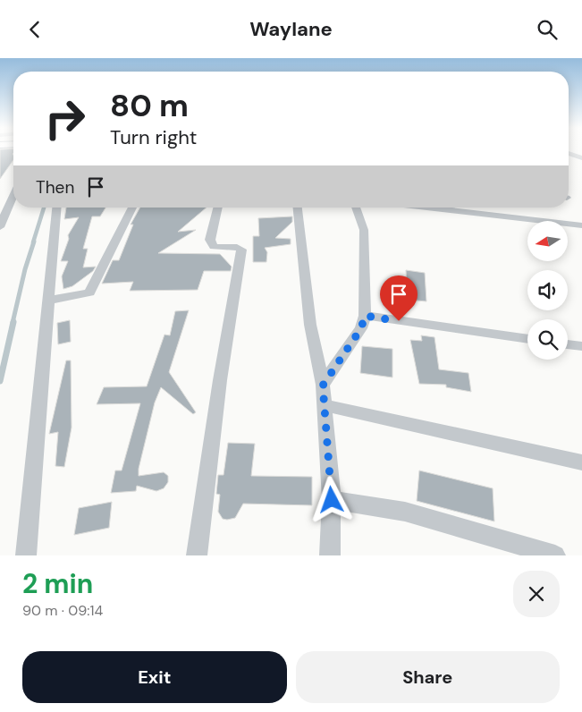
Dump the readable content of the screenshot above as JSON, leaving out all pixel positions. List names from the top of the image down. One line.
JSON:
{"north":"left","page":{"header":"Waylane","turn":["80 m","Turn right"],"then":"Then","heading":["2 min","90 m · 09:14"],"buttons":["Exit","Share"]}}
